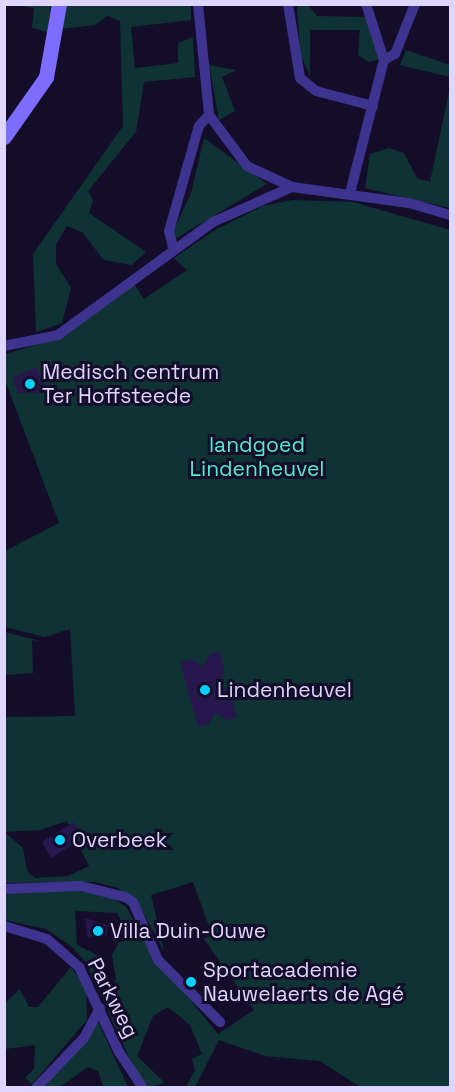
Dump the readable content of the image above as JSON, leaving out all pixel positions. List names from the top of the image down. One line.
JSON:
{"streets":{"street":["Parkweg"]},"parks":["landgoed Lindenheuvel"],"places":["Medisch centrum Ter Hoffsteede","Lindenheuvel","Overbeek","Villa Duin-Ouwe","Sportacademie Nauwelaerts de Agé"]}
